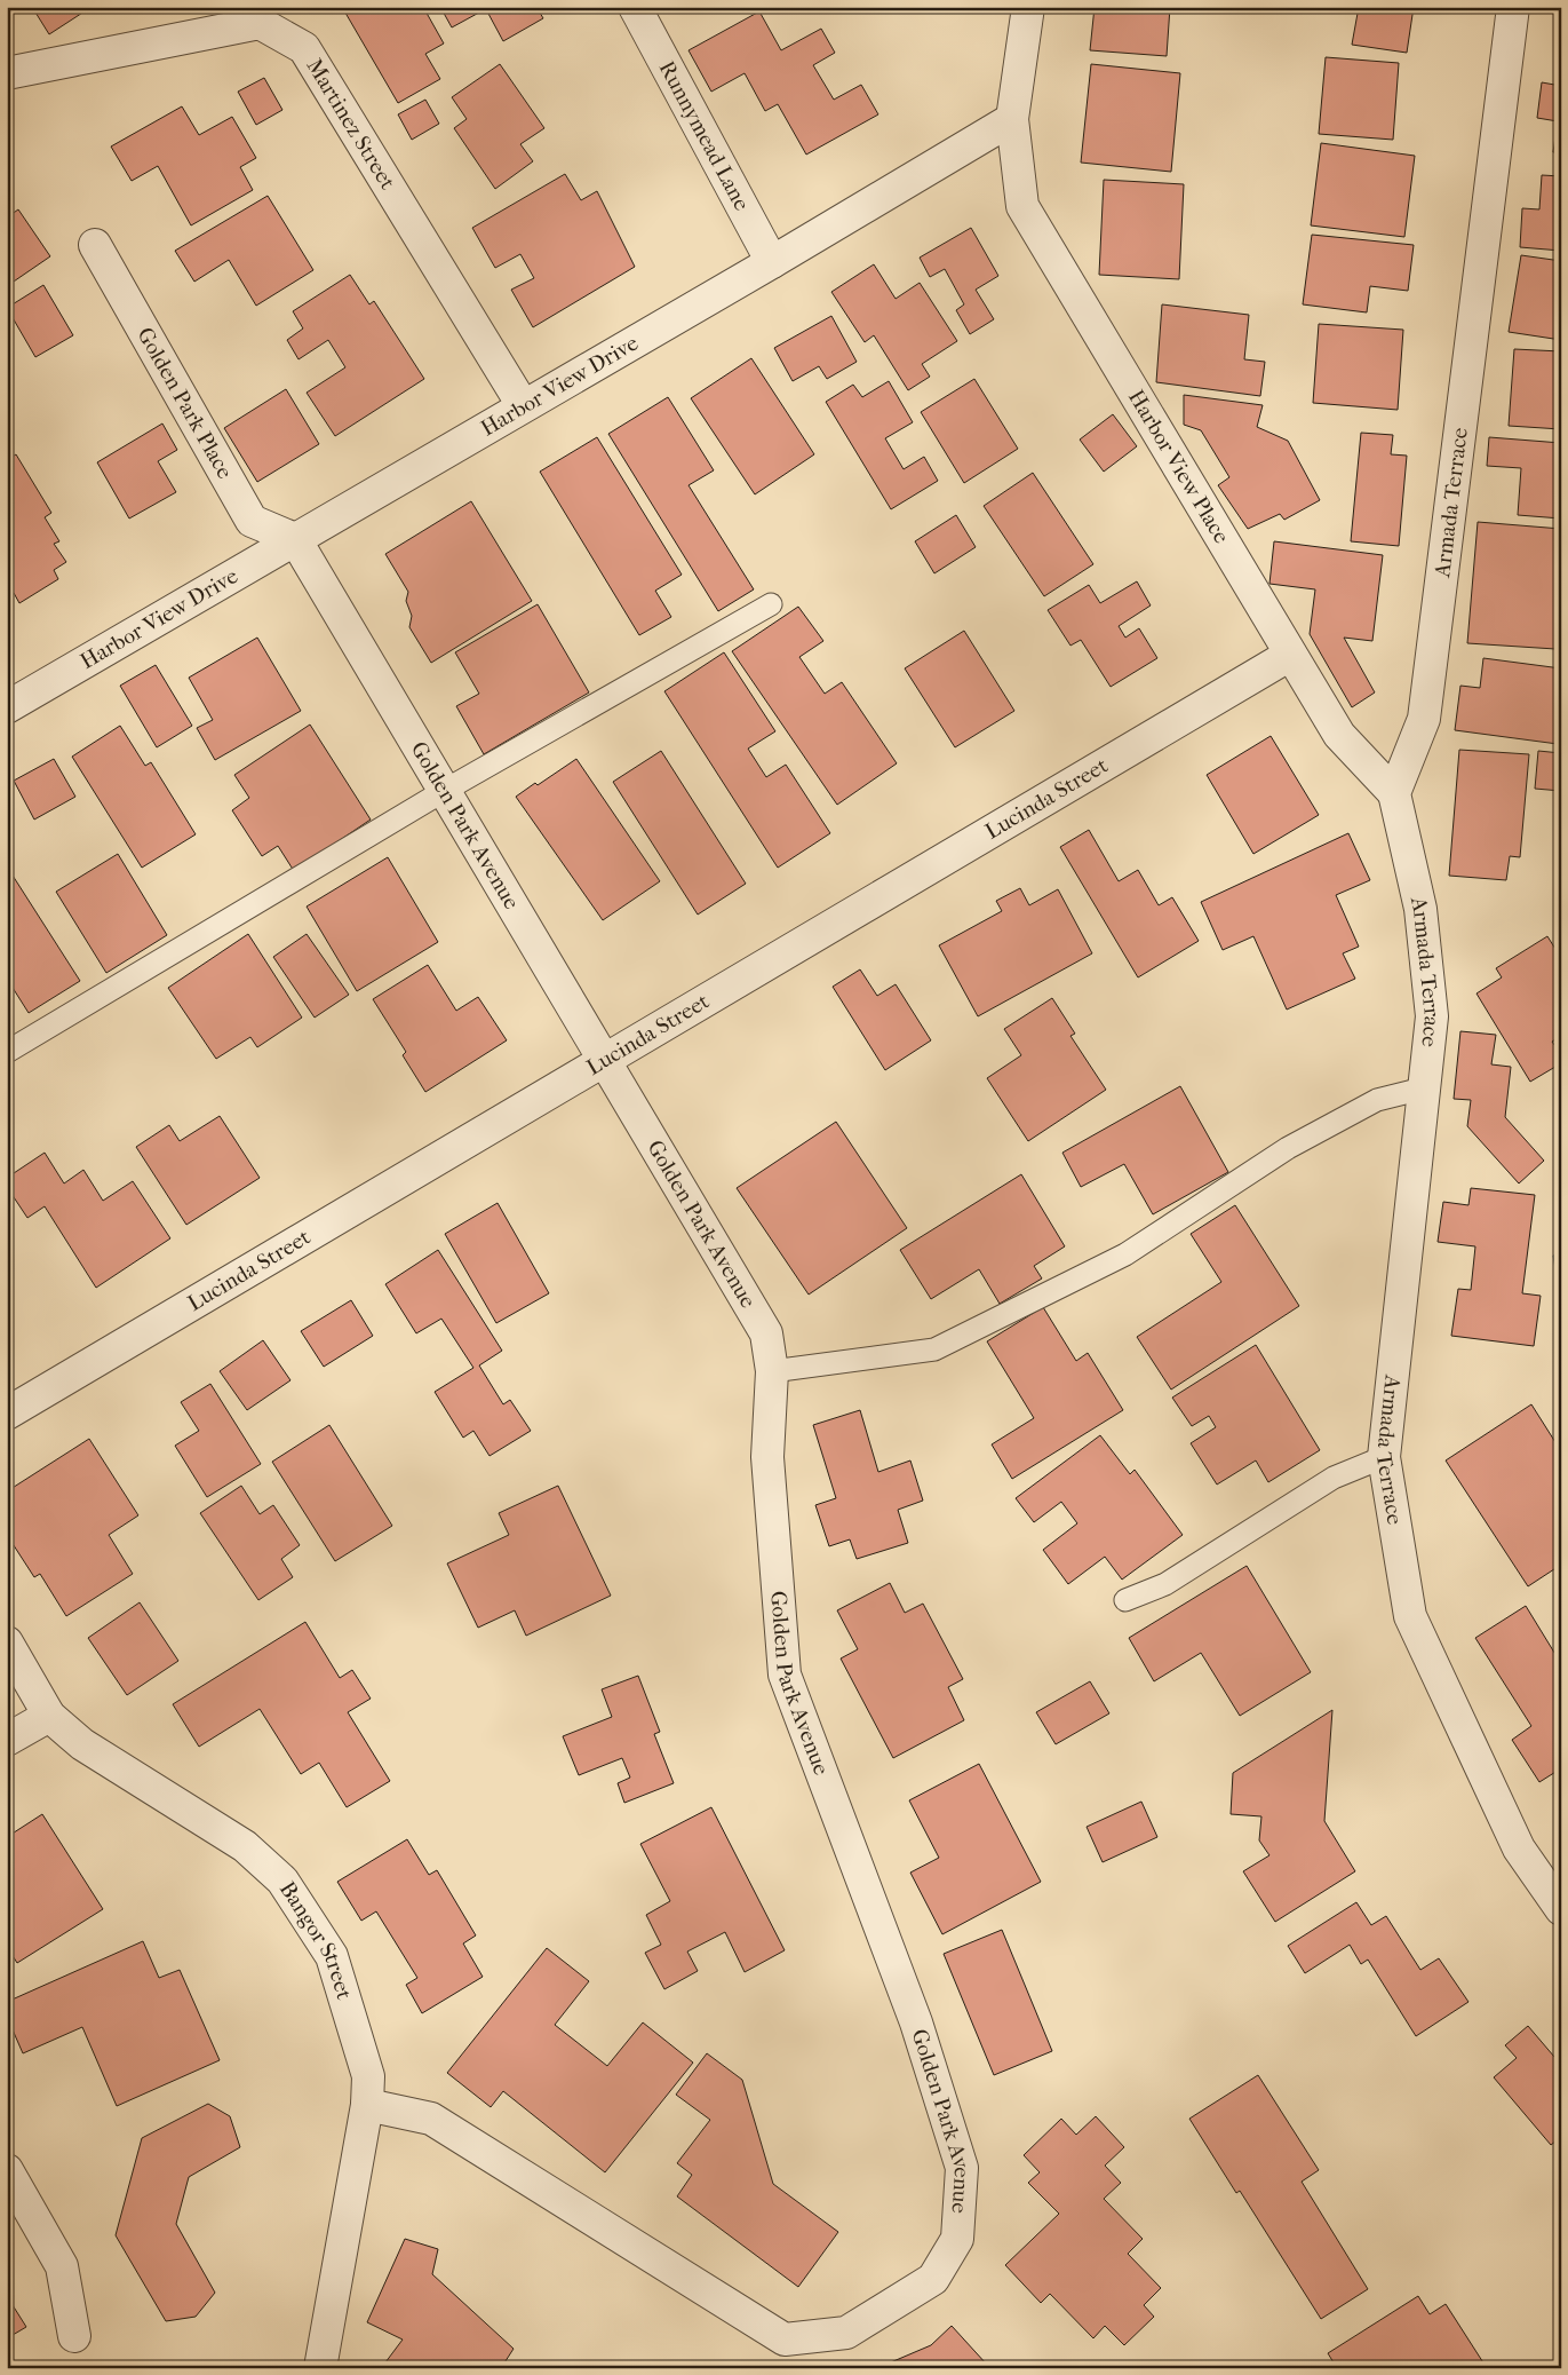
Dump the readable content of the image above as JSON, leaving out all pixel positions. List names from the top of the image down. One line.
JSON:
{"streets":{"street":["Martinez Street","Runnymead Lane","Harbor View Drive","Golden Park Place","Harbor View Place","Armada Terrace","Lucinda Street","Golden Park Avenue","Bangor Street"]},"crossings":[["Martinez Street","Harbor View Drive"],["Runnymead Lane","Harbor View Drive"],["Harbor View Drive","Golden Park Place"],["Harbor View Drive","Harbor View Place"],["Harbor View Drive","Golden Park Avenue"],["Golden Park Place","Golden Park Avenue"],["Harbor View Place","Armada Terrace"],["Harbor View Place","Lucinda Street"],["Lucinda Street","Golden Park Avenue"],["Golden Park Avenue","Bangor Street"]]}
